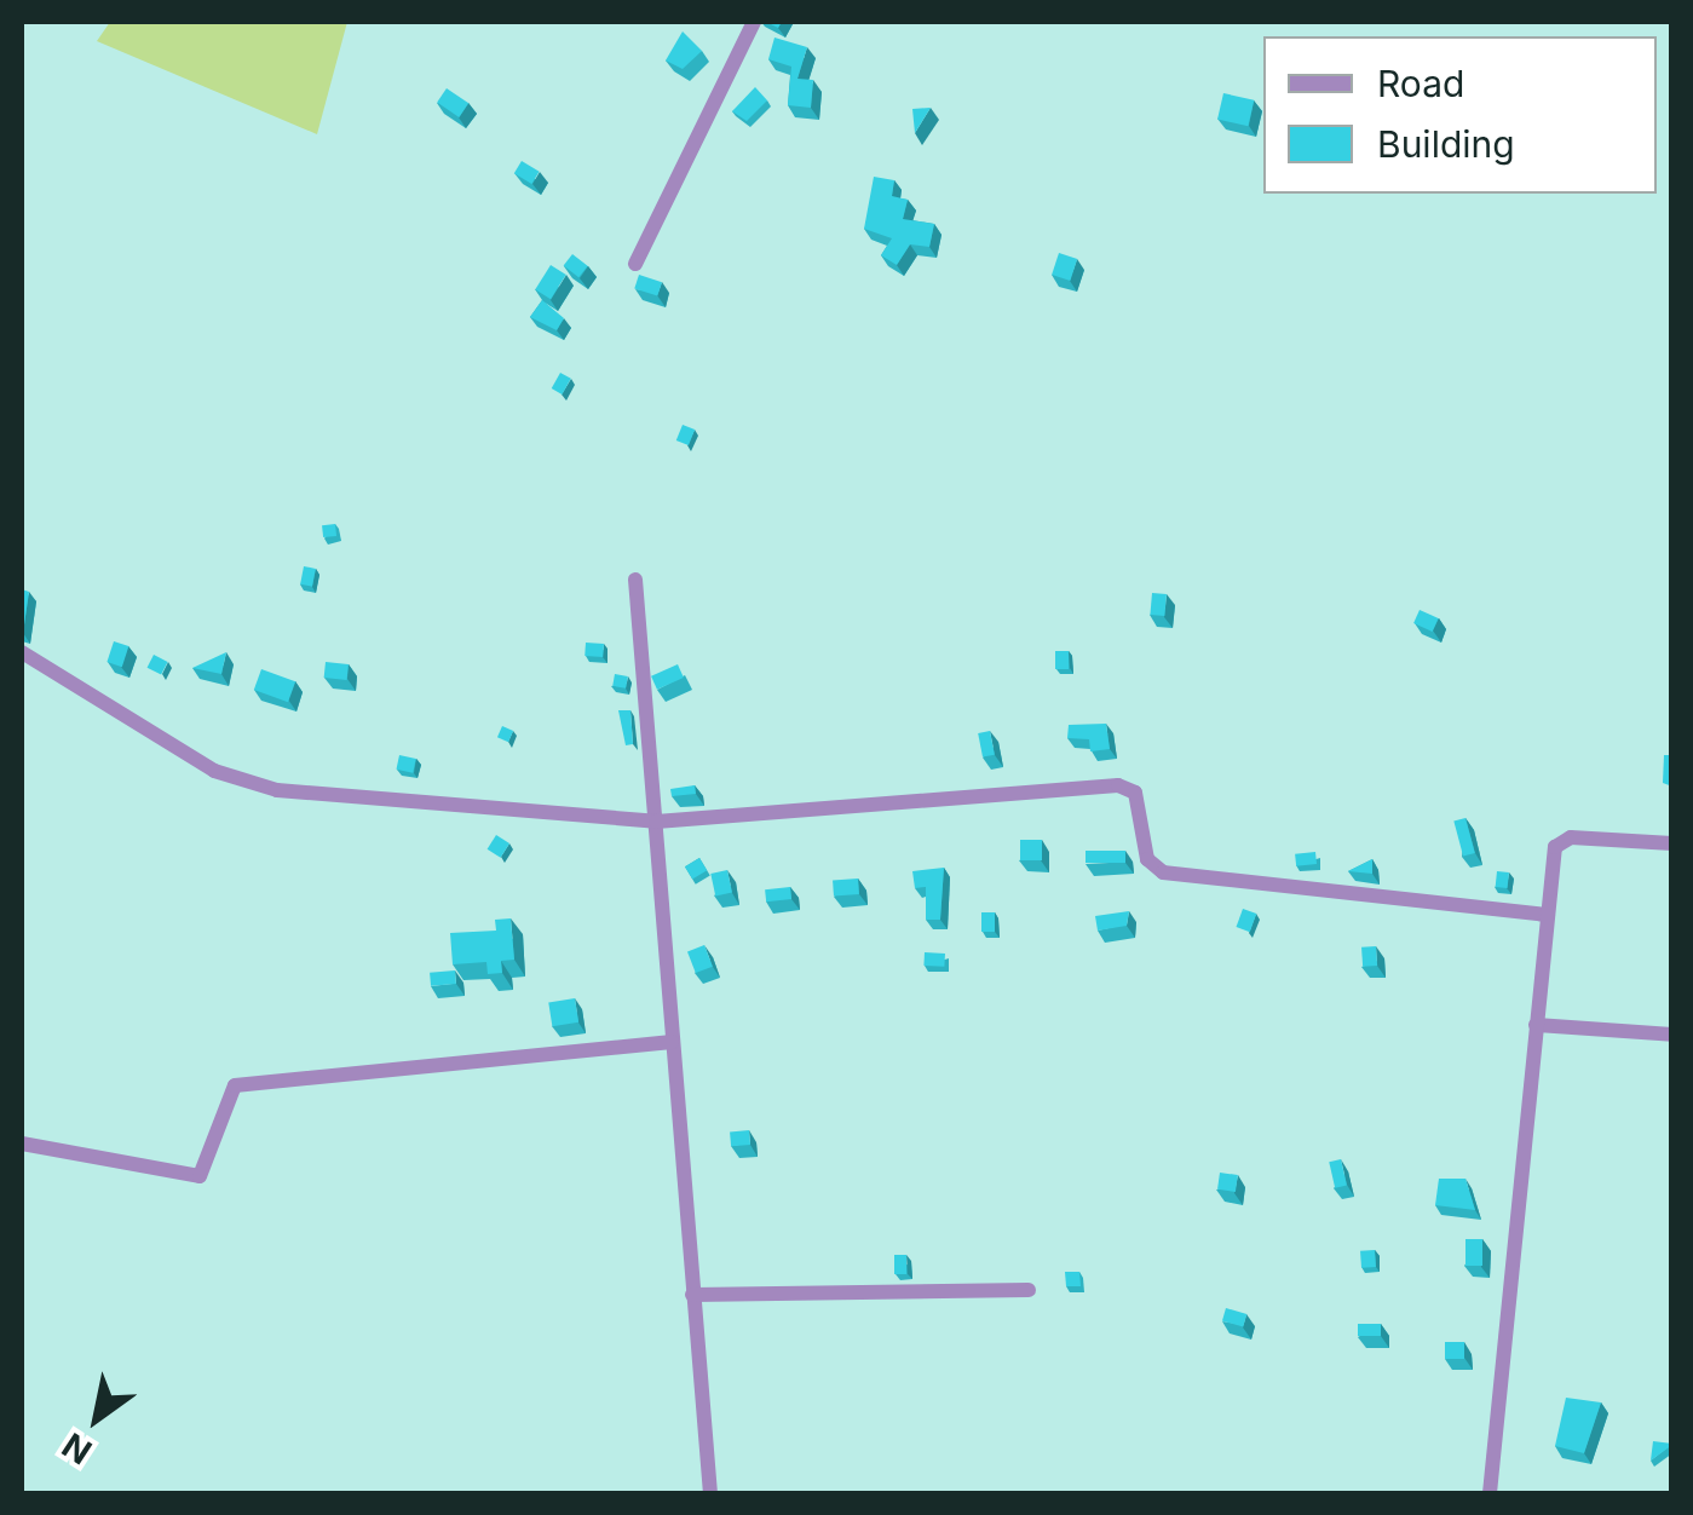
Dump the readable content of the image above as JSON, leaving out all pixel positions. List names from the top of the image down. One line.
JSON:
{"legend":["Road","Building"],"north":"bottom left"}
